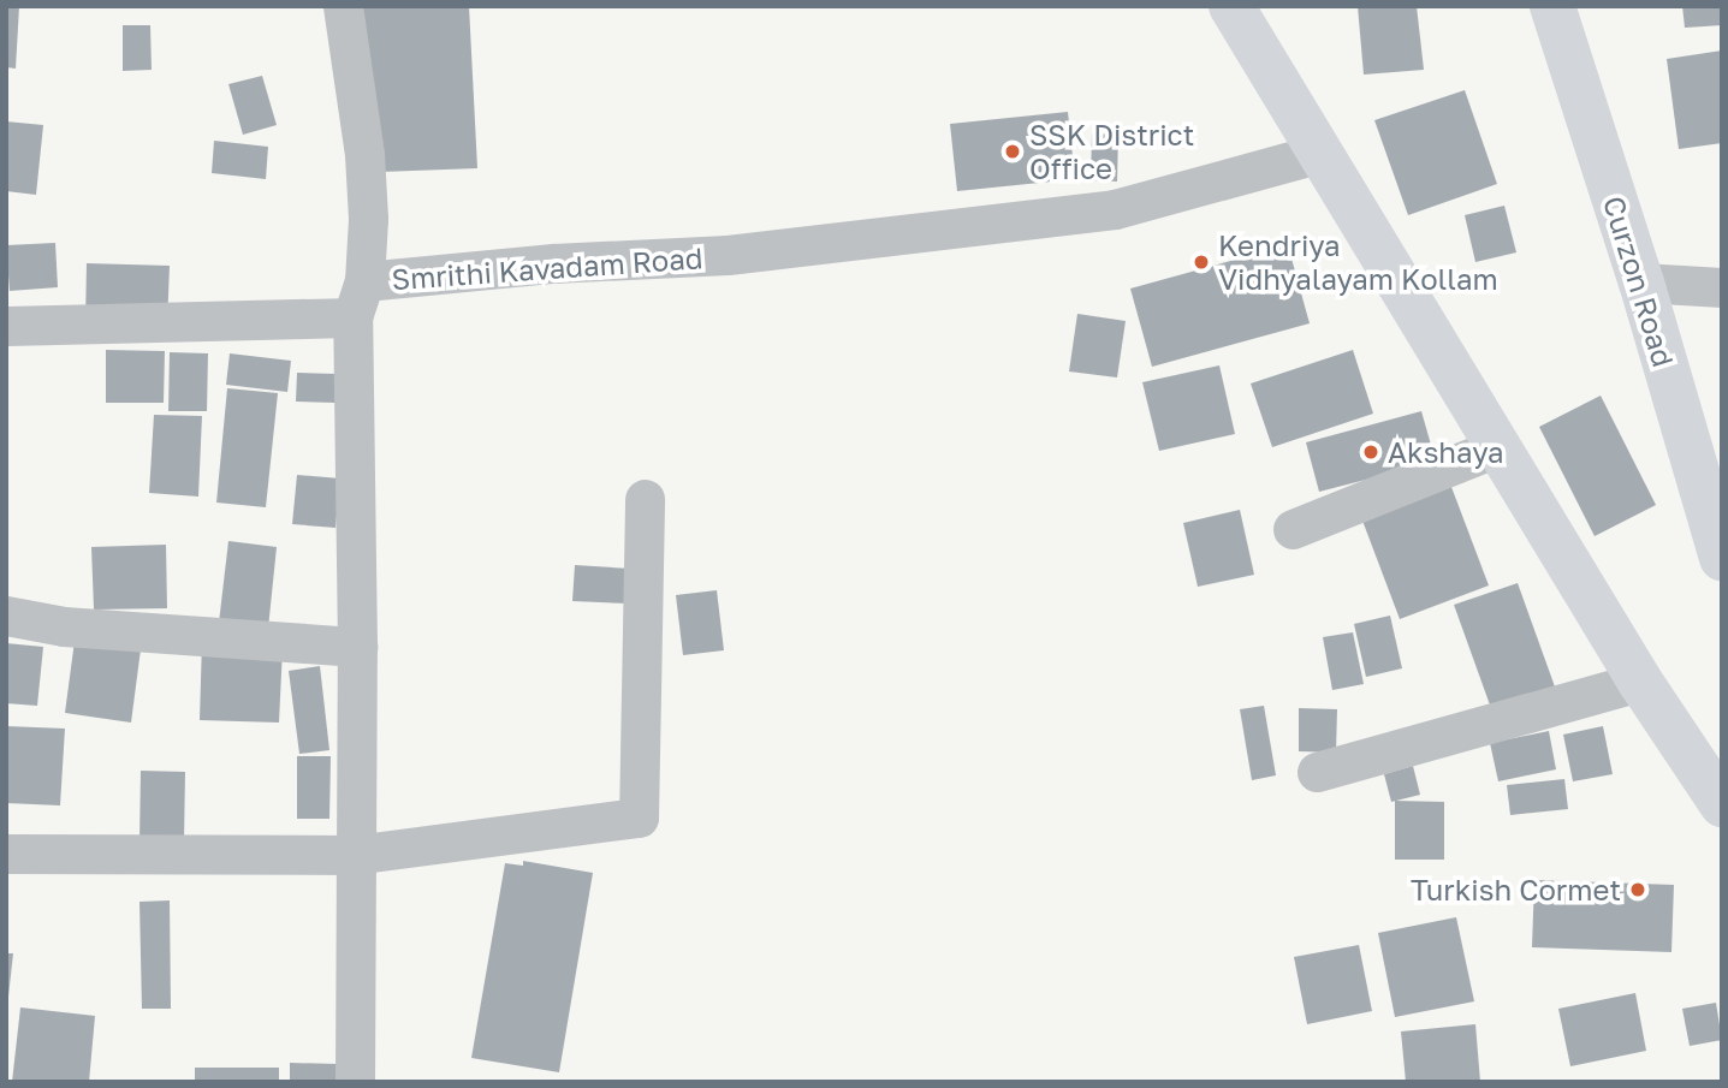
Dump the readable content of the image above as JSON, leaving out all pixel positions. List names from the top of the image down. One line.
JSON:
{"streets":{"main road":["Curzon Road"],"street":["Smrithi Kavadam Road"]},"places":["SSK District Office","Kendriya Vidhyalayam Kollam","Akshaya","Turkish Cormet"]}
